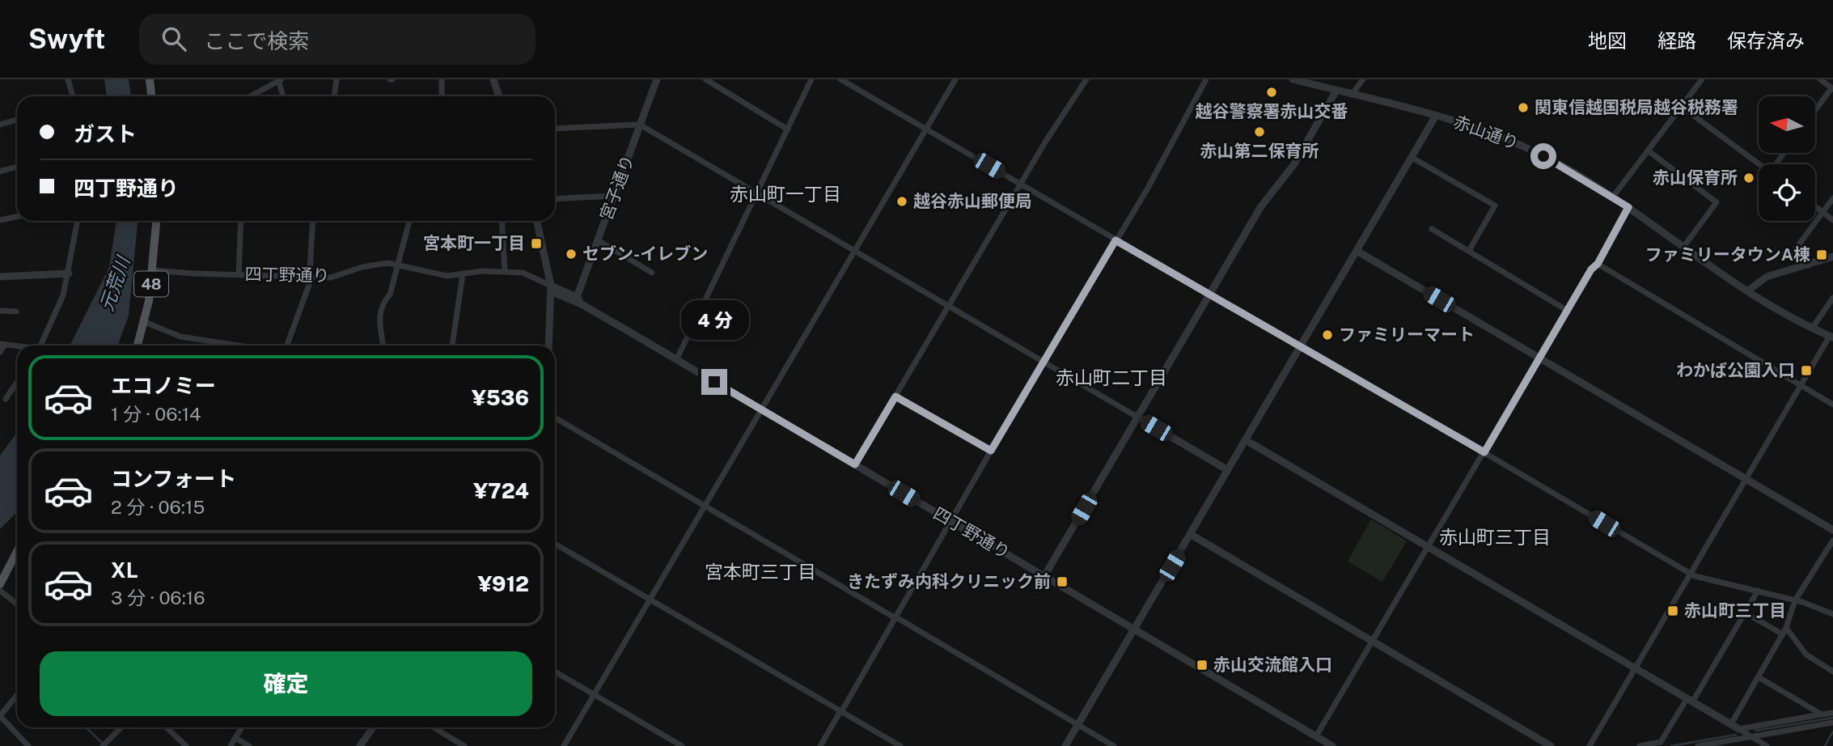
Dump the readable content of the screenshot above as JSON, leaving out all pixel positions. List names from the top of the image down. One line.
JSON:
{"streets":{"main road":["48"],"street":["赤山通り","宮子通り","四丁野通り"]},"crossings":[["宮子通り","四丁野通り"],["四丁野通り","48"]],"districts":["赤山町一丁目","赤山町二丁目","赤山町三丁目","宮本町三丁目"],"water":["元荒川"],"places":{"other":["越谷警察署赤山交番","関東信越国税局越谷税務署","赤山第二保育所","赤山保育所","越谷赤山郵便局","セブン-イレブン","ファミリーマート"],"transit":["宮本町一丁目","ファミリータウンA棟","わかば公園入口","きたずみ内科クリニック前","赤山町三丁目","赤山交流館入口"]},"north":"left","page":{"header":"Swyft","search":"ここで検索","nav":["地図","経路","保存済み"],"banner":["ガスト","四丁野通り"],"bubble":"4 分","list":[{"name":"エコノミー","note":"1 分 · 06:14","value":"¥536"},{"name":"コンフォート","note":"2 分 · 06:15","value":"¥724"},{"name":"XL","note":"3 分 · 06:16","value":"¥912"}],"buttons":"確定"}}
